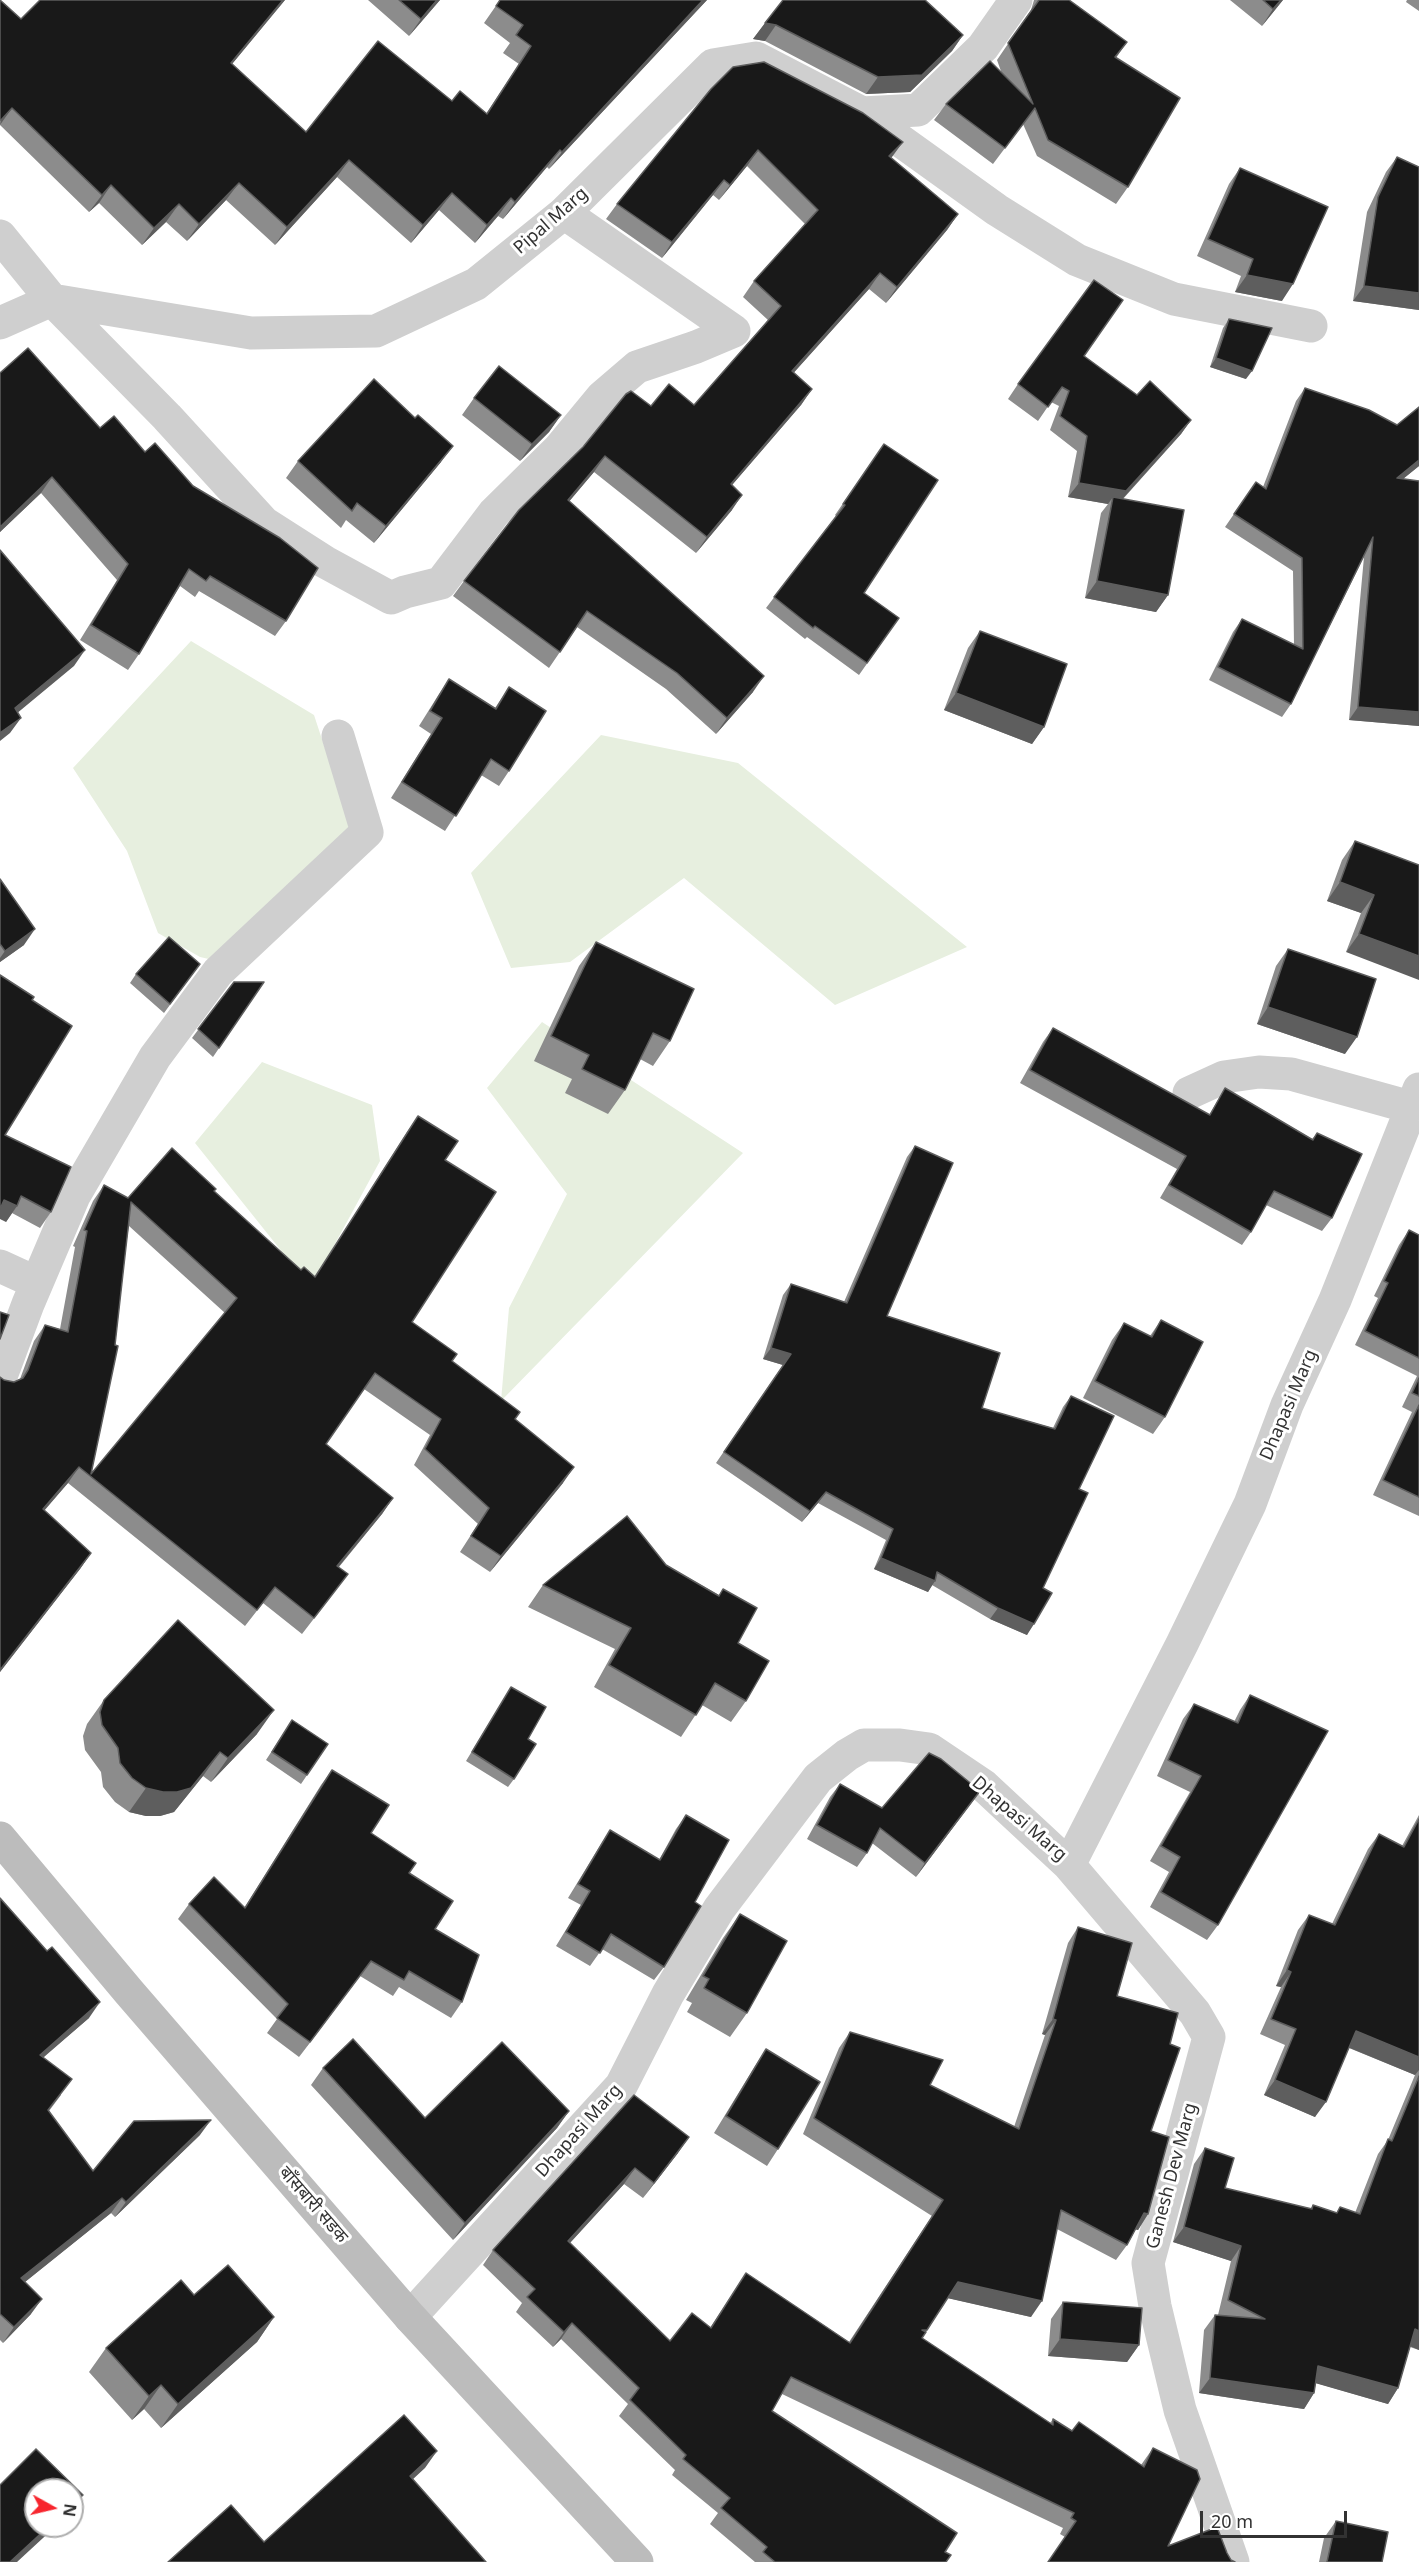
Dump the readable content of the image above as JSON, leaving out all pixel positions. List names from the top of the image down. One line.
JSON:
{"streets":{"main road":["बाँसबारी सडक"],"street":["Pipal Marg","Dhapasi Marg","Ganesh Dev Marg"]},"crossings":[["Dhapasi Marg","Ganesh Dev Marg"],["Dhapasi Marg","बाँसबारी सडक"]],"scale_bar":"20 m","north":"right"}
